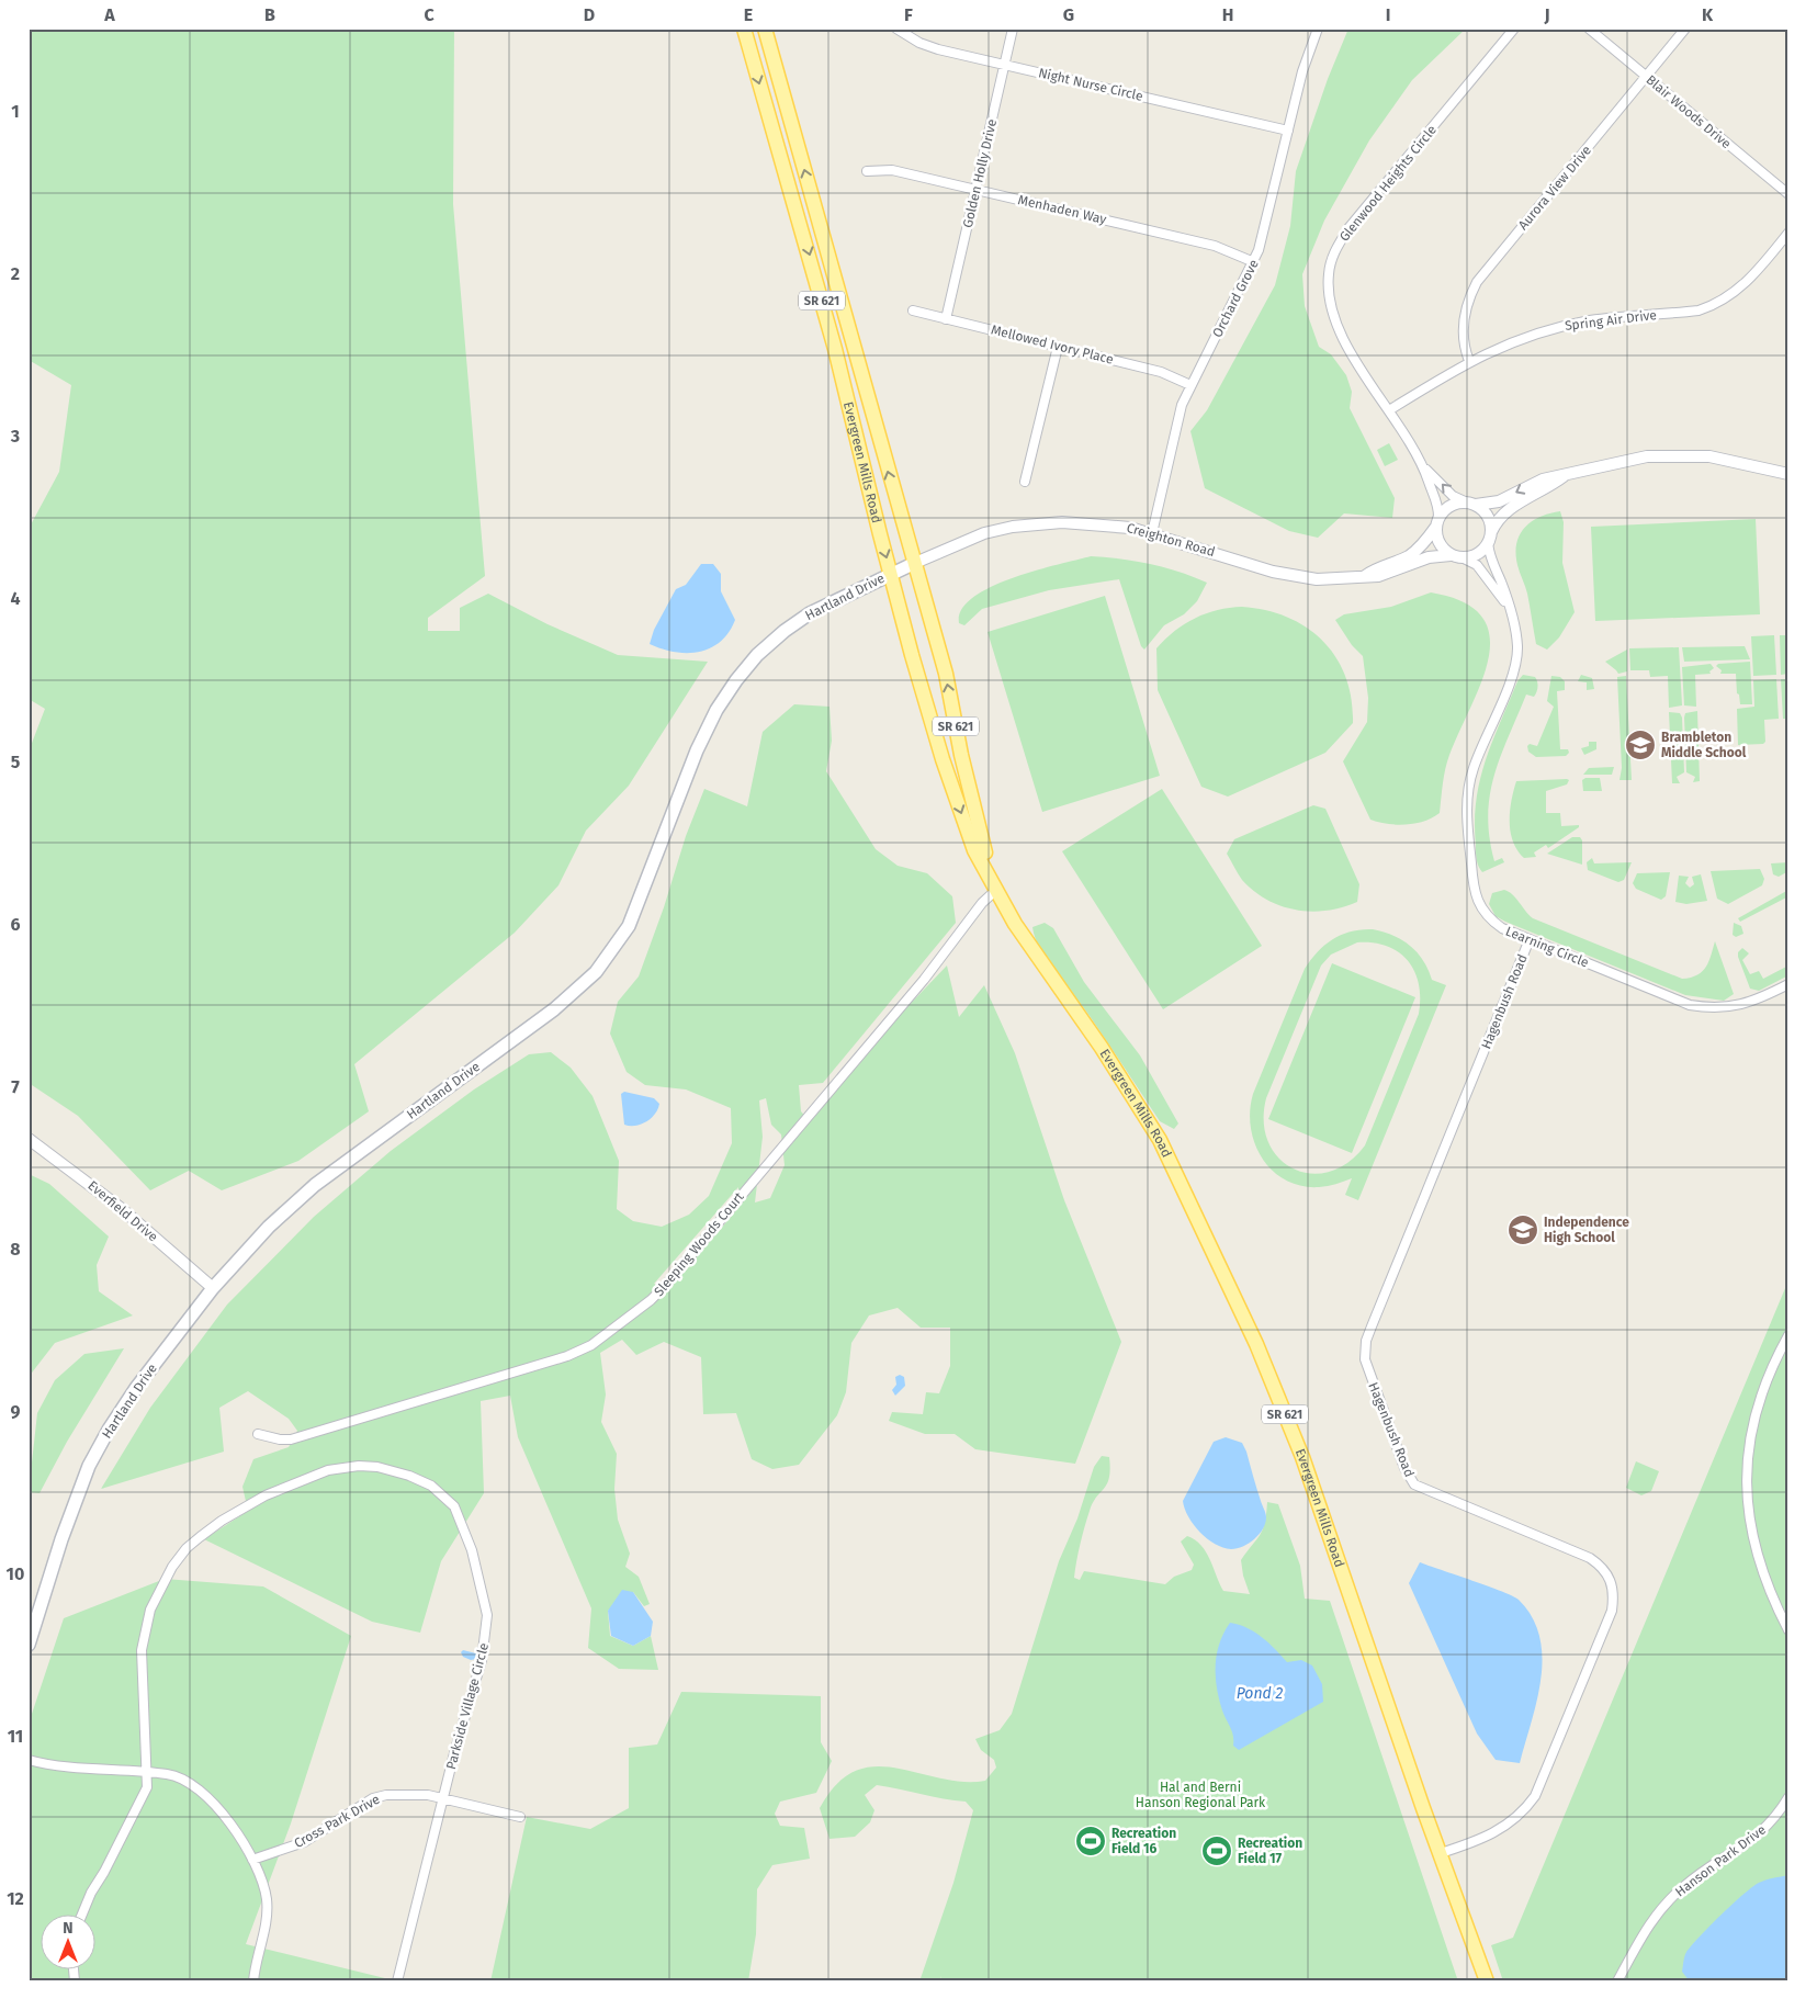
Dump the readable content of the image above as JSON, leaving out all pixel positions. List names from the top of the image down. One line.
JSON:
{"streets":{"main road":["SR 621","Evergreen Mills Road","Hartland Drive"],"street":["Night Nurse Circle","Blair Woods Drive","Golden Holly Drive","Glenwood Heights Circle","Aurora View Drive","Menhaden Way","Orchard Grove","Spring Air Drive","Mellowed Ivory Place","Creighton Road","Learning Circle","Hagenbush Road","Everfield Drive","Sleeping Woods Court","Parkside Village Circle","Cross Park Drive","Hanson Park Drive"]},"crossings":[["Night Nurse Circle","Golden Holly Drive"],["Night Nurse Circle","Orchard Grove"],["Blair Woods Drive","Aurora View Drive"],["Golden Holly Drive","Menhaden Way"],["Golden Holly Drive","Mellowed Ivory Place"],["Glenwood Heights Circle","Spring Air Drive"],["Glenwood Heights Circle","Creighton Road"],["Glenwood Heights Circle","Learning Circle"],["Aurora View Drive","Spring Air Drive"],["Menhaden Way","Orchard Grove"],["Orchard Grove","Mellowed Ivory Place"],["Orchard Grove","Creighton Road"],["Evergreen Mills Road","Creighton Road"],["Evergreen Mills Road","Hartland Drive"],["Evergreen Mills Road","Hagenbush Road"],["Evergreen Mills Road","Sleeping Woods Court"],["Creighton Road","Hartland Drive"],["Creighton Road","Learning Circle"],["Hartland Drive","Everfield Drive"],["Learning Circle","Hagenbush Road"],["Parkside Village Circle","Cross Park Drive"]],"water":["Pond 2"],"parks":["Hal and Berni Hanson Regional Park"],"places":{"school or university":["Brambleton Middle School","Independence High School"],"sports":["Recreation Field 16","Recreation Field 17"]},"north":"top","grid":{"columns":["A","B","C","D","E","F","G","H","I","J","K"],"rows":["1","2","3","4","5","6","7","8","9","10","11","12"]}}
